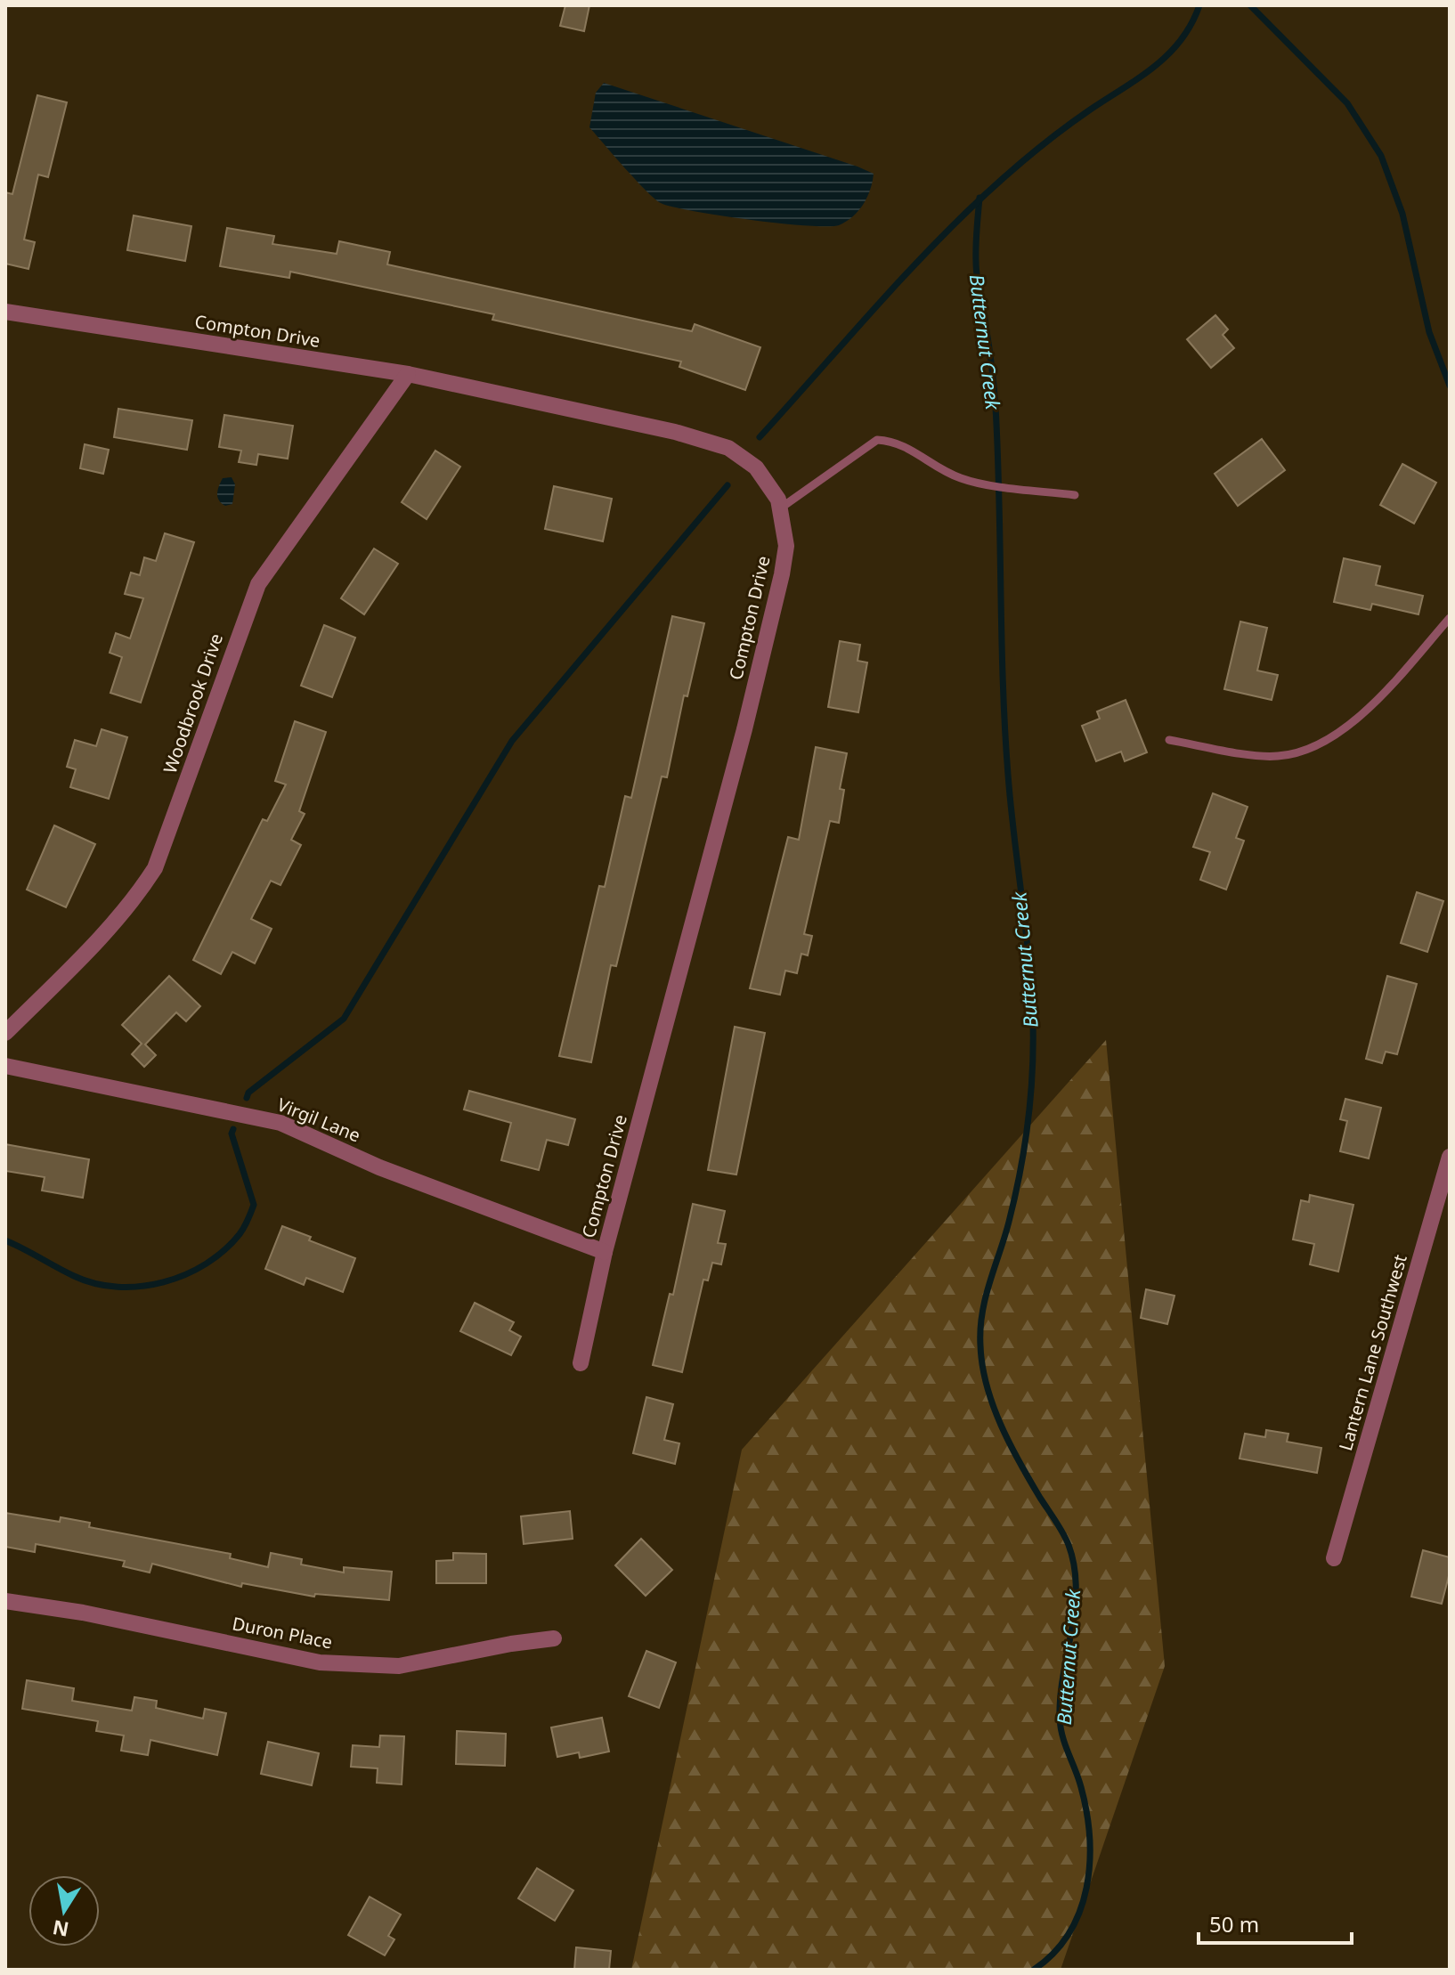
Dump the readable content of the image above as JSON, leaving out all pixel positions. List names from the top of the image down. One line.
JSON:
{"streets":{"street":["Compton Drive","Woodbrook Drive","Virgil Lane","Lantern Lane Southwest","Duron Place"]},"crossings":[["Compton Drive","Woodbrook Drive"],["Compton Drive","Virgil Lane"]],"water":["Butternut Creek"],"scale_bar":"50 m","north":"bottom"}
